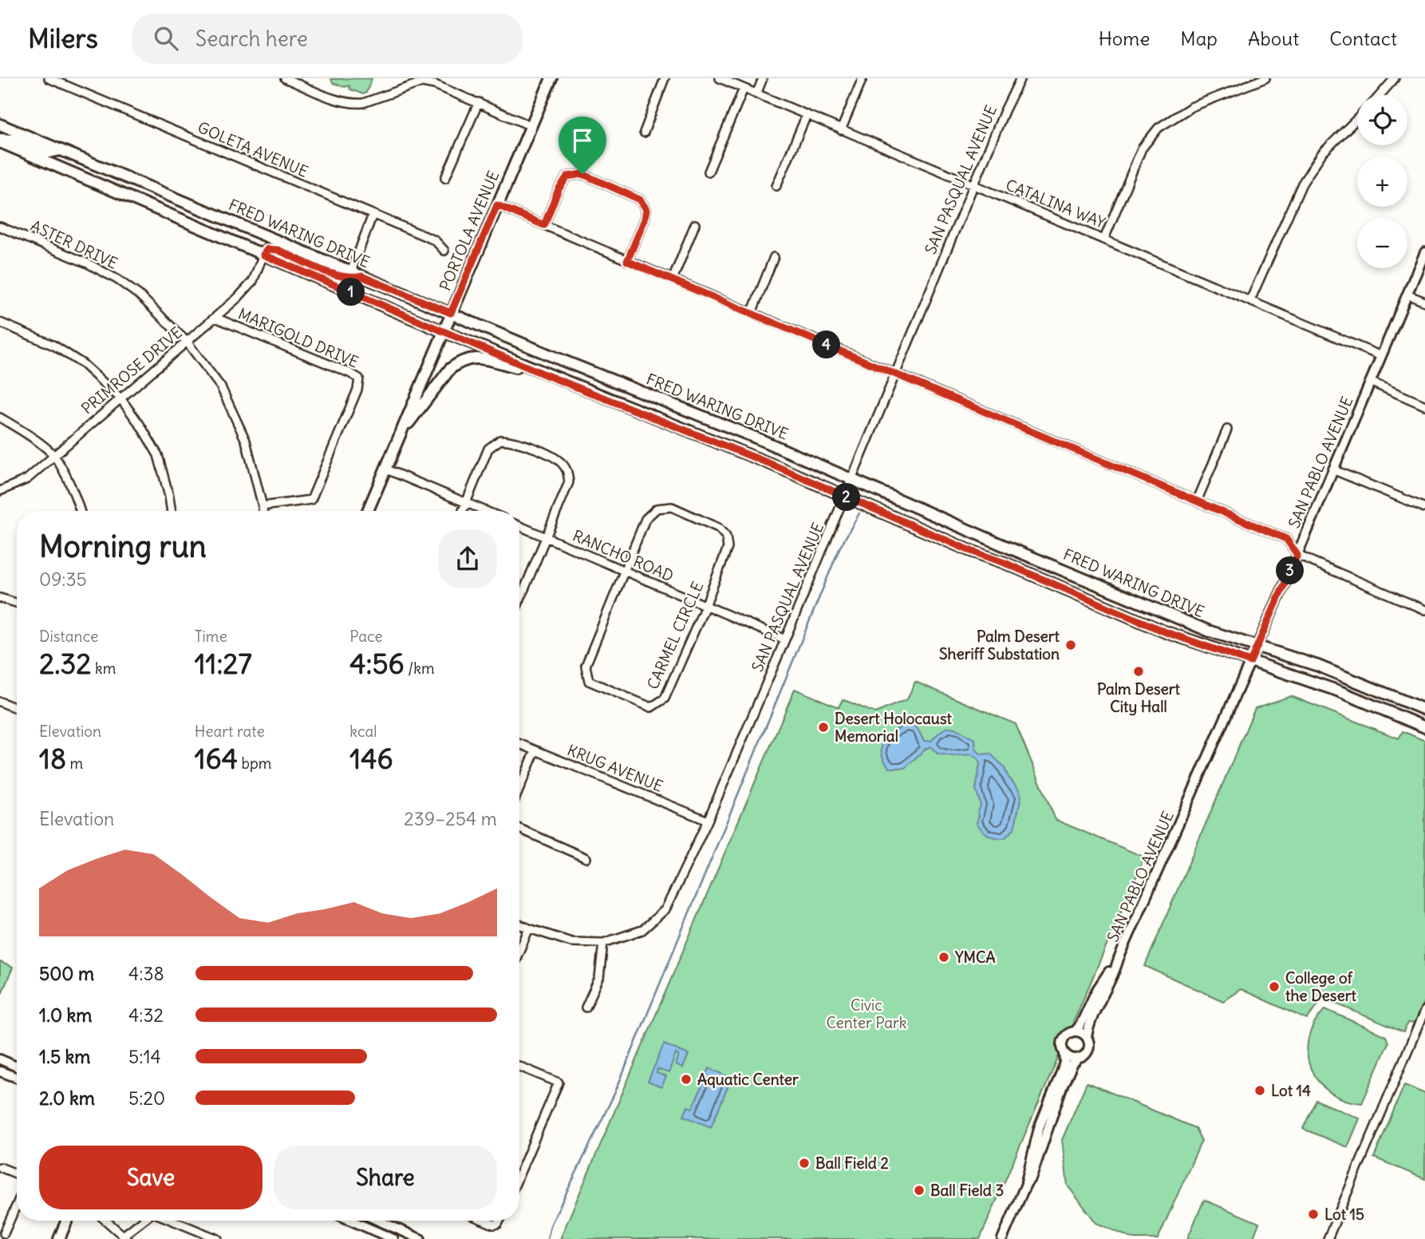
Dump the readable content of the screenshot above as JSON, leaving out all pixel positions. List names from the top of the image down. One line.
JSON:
{"streets":{"main road":["PORTOLA AVENUE","FRED WARING DRIVE"],"street":["GOLETA AVENUE","SAN PASQUAL AVENUE","CATALINA WAY","ASTER DRIVE","MARIGOLD DRIVE","PRIMROSE DRIVE","SAN PABLO AVENUE","RANCHO ROAD","CARMEL CIRCLE","KRUG AVENUE"]},"crossings":[["SAN PASQUAL AVENUE","CATALINA WAY"],["SAN PASQUAL AVENUE","FRED WARING DRIVE"],["SAN PASQUAL AVENUE","RANCHO ROAD"],["SAN PASQUAL AVENUE","KRUG AVENUE"],["CATALINA WAY","SAN PABLO AVENUE"],["PORTOLA AVENUE","FRED WARING DRIVE"],["FRED WARING DRIVE","PRIMROSE DRIVE"],["FRED WARING DRIVE","SAN PABLO AVENUE"],["ASTER DRIVE","MARIGOLD DRIVE"],["ASTER DRIVE","PRIMROSE DRIVE"],["MARIGOLD DRIVE","PRIMROSE DRIVE"],["RANCHO ROAD","CARMEL CIRCLE"]],"parks":["Civic Center Park"],"places":["Palm Desert Sheriff Substation","Palm Desert City Hall","Desert Holocaust Memorial","YMCA","College of the Desert","Aquatic Center","Lot 14","Ball Field 2","Ball Field 3","Lot 15"],"page":{"header":"Milers","search":"Search here","nav":["Home","Map","About","Contact"],"map_buttons":["+","−"],"pins":["1","4","2","3"],"heading":["Morning run","09:35"],"stats":[["Distance","2.32 km"],["Time","11:27"],["Pace","4:56 /km"],["Elevation","18 m"],["Heart rate","164 bpm"],["kcal","146"]],"chart":["Elevation","239–254 m"],"list":[{"name":"500 m","note":"4:38"},{"name":"1.0 km","note":"4:32"},{"name":"1.5 km","note":"5:14"},{"name":"2.0 km","note":"5:20"}],"buttons":["Save","Share"]}}
